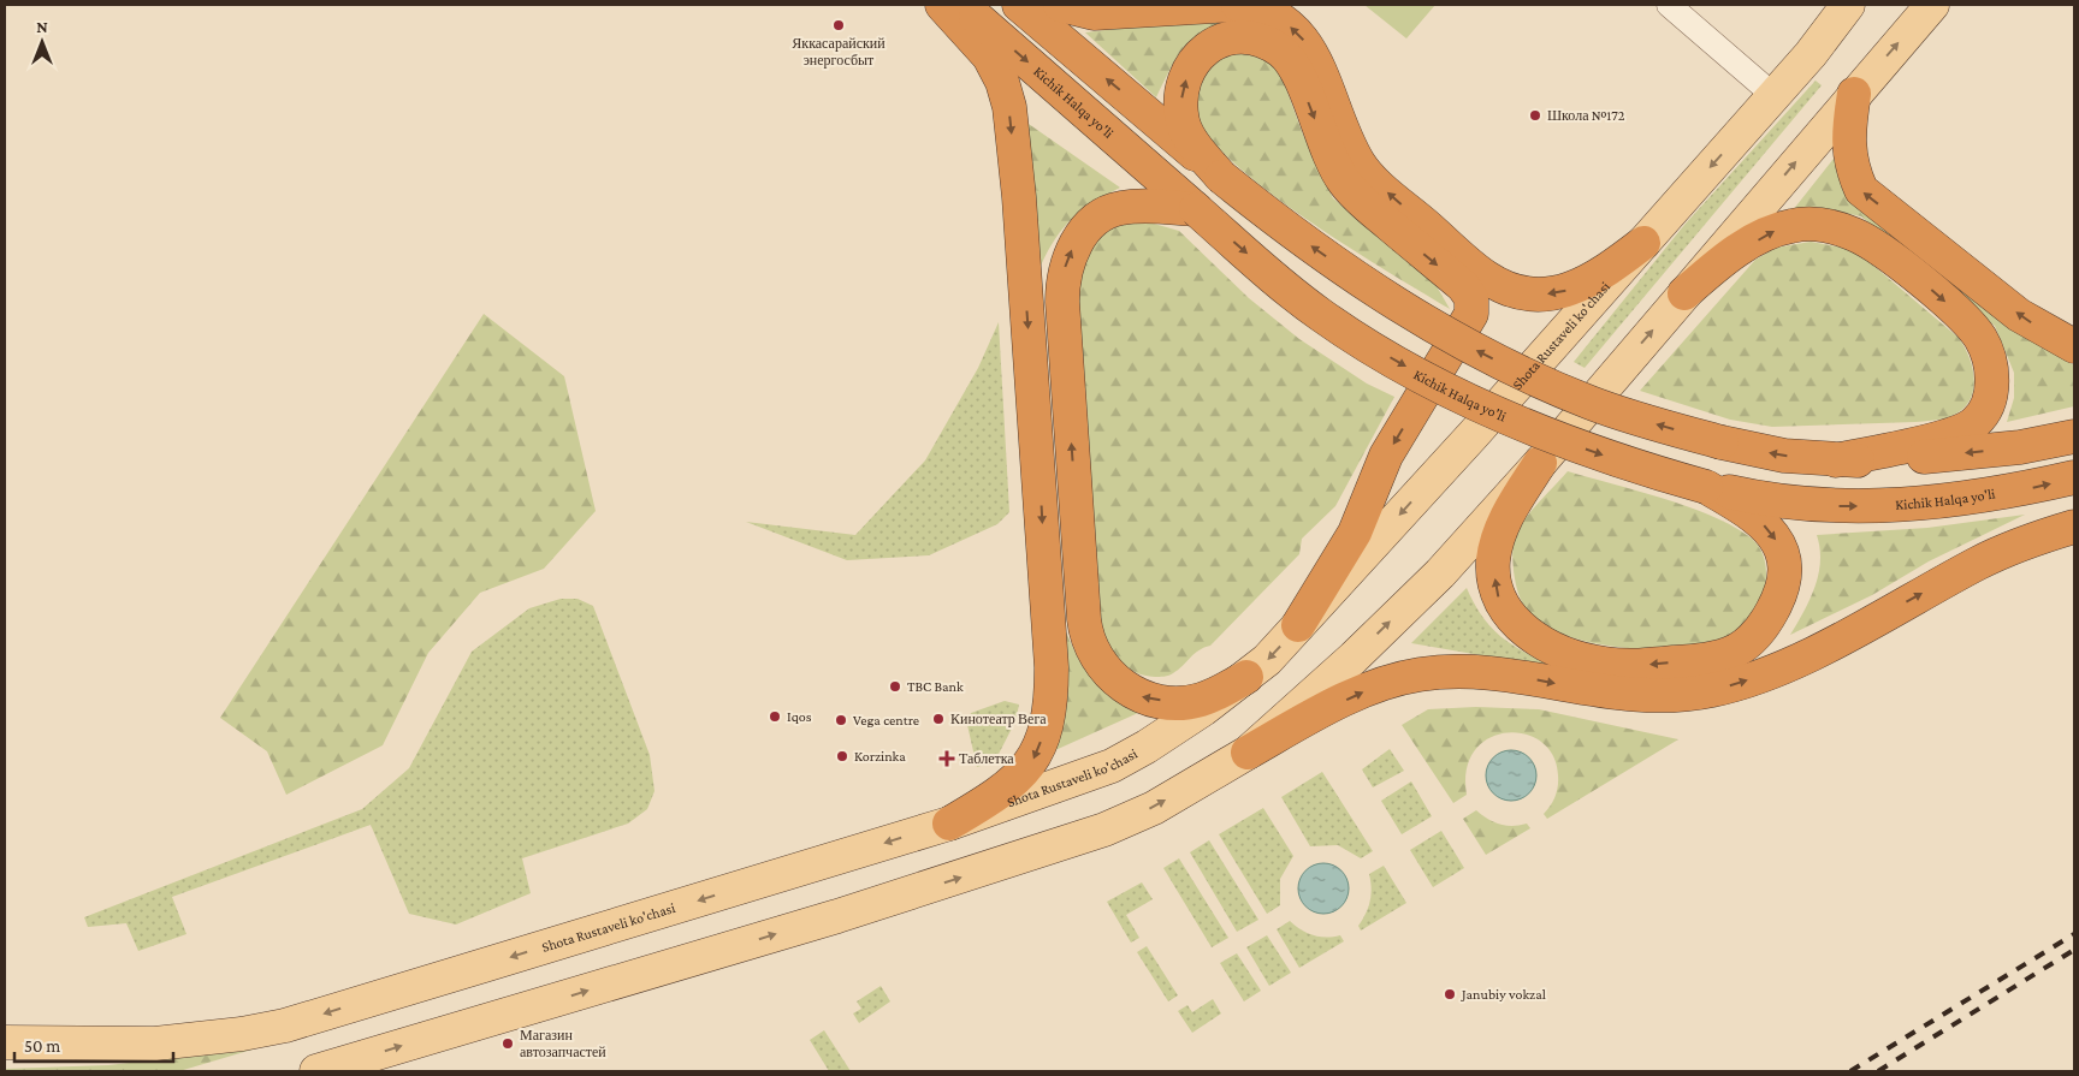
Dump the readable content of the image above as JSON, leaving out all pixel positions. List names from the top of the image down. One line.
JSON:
{"streets":{"highway":["Kichik Halqa yo'li"],"main road":["Shota Rustaveli ko'chasi"]},"places":{"other":["Яккасарайский энергосбыт","Школа №172","TBC Bank","Iqos","Кинотеатр Вега","Vega centre","Korzinka","Janubiy vokzal","Магазин автозапчастей"],"health":["Таблетка"]},"scale_bar":"50 m","north":"top"}
